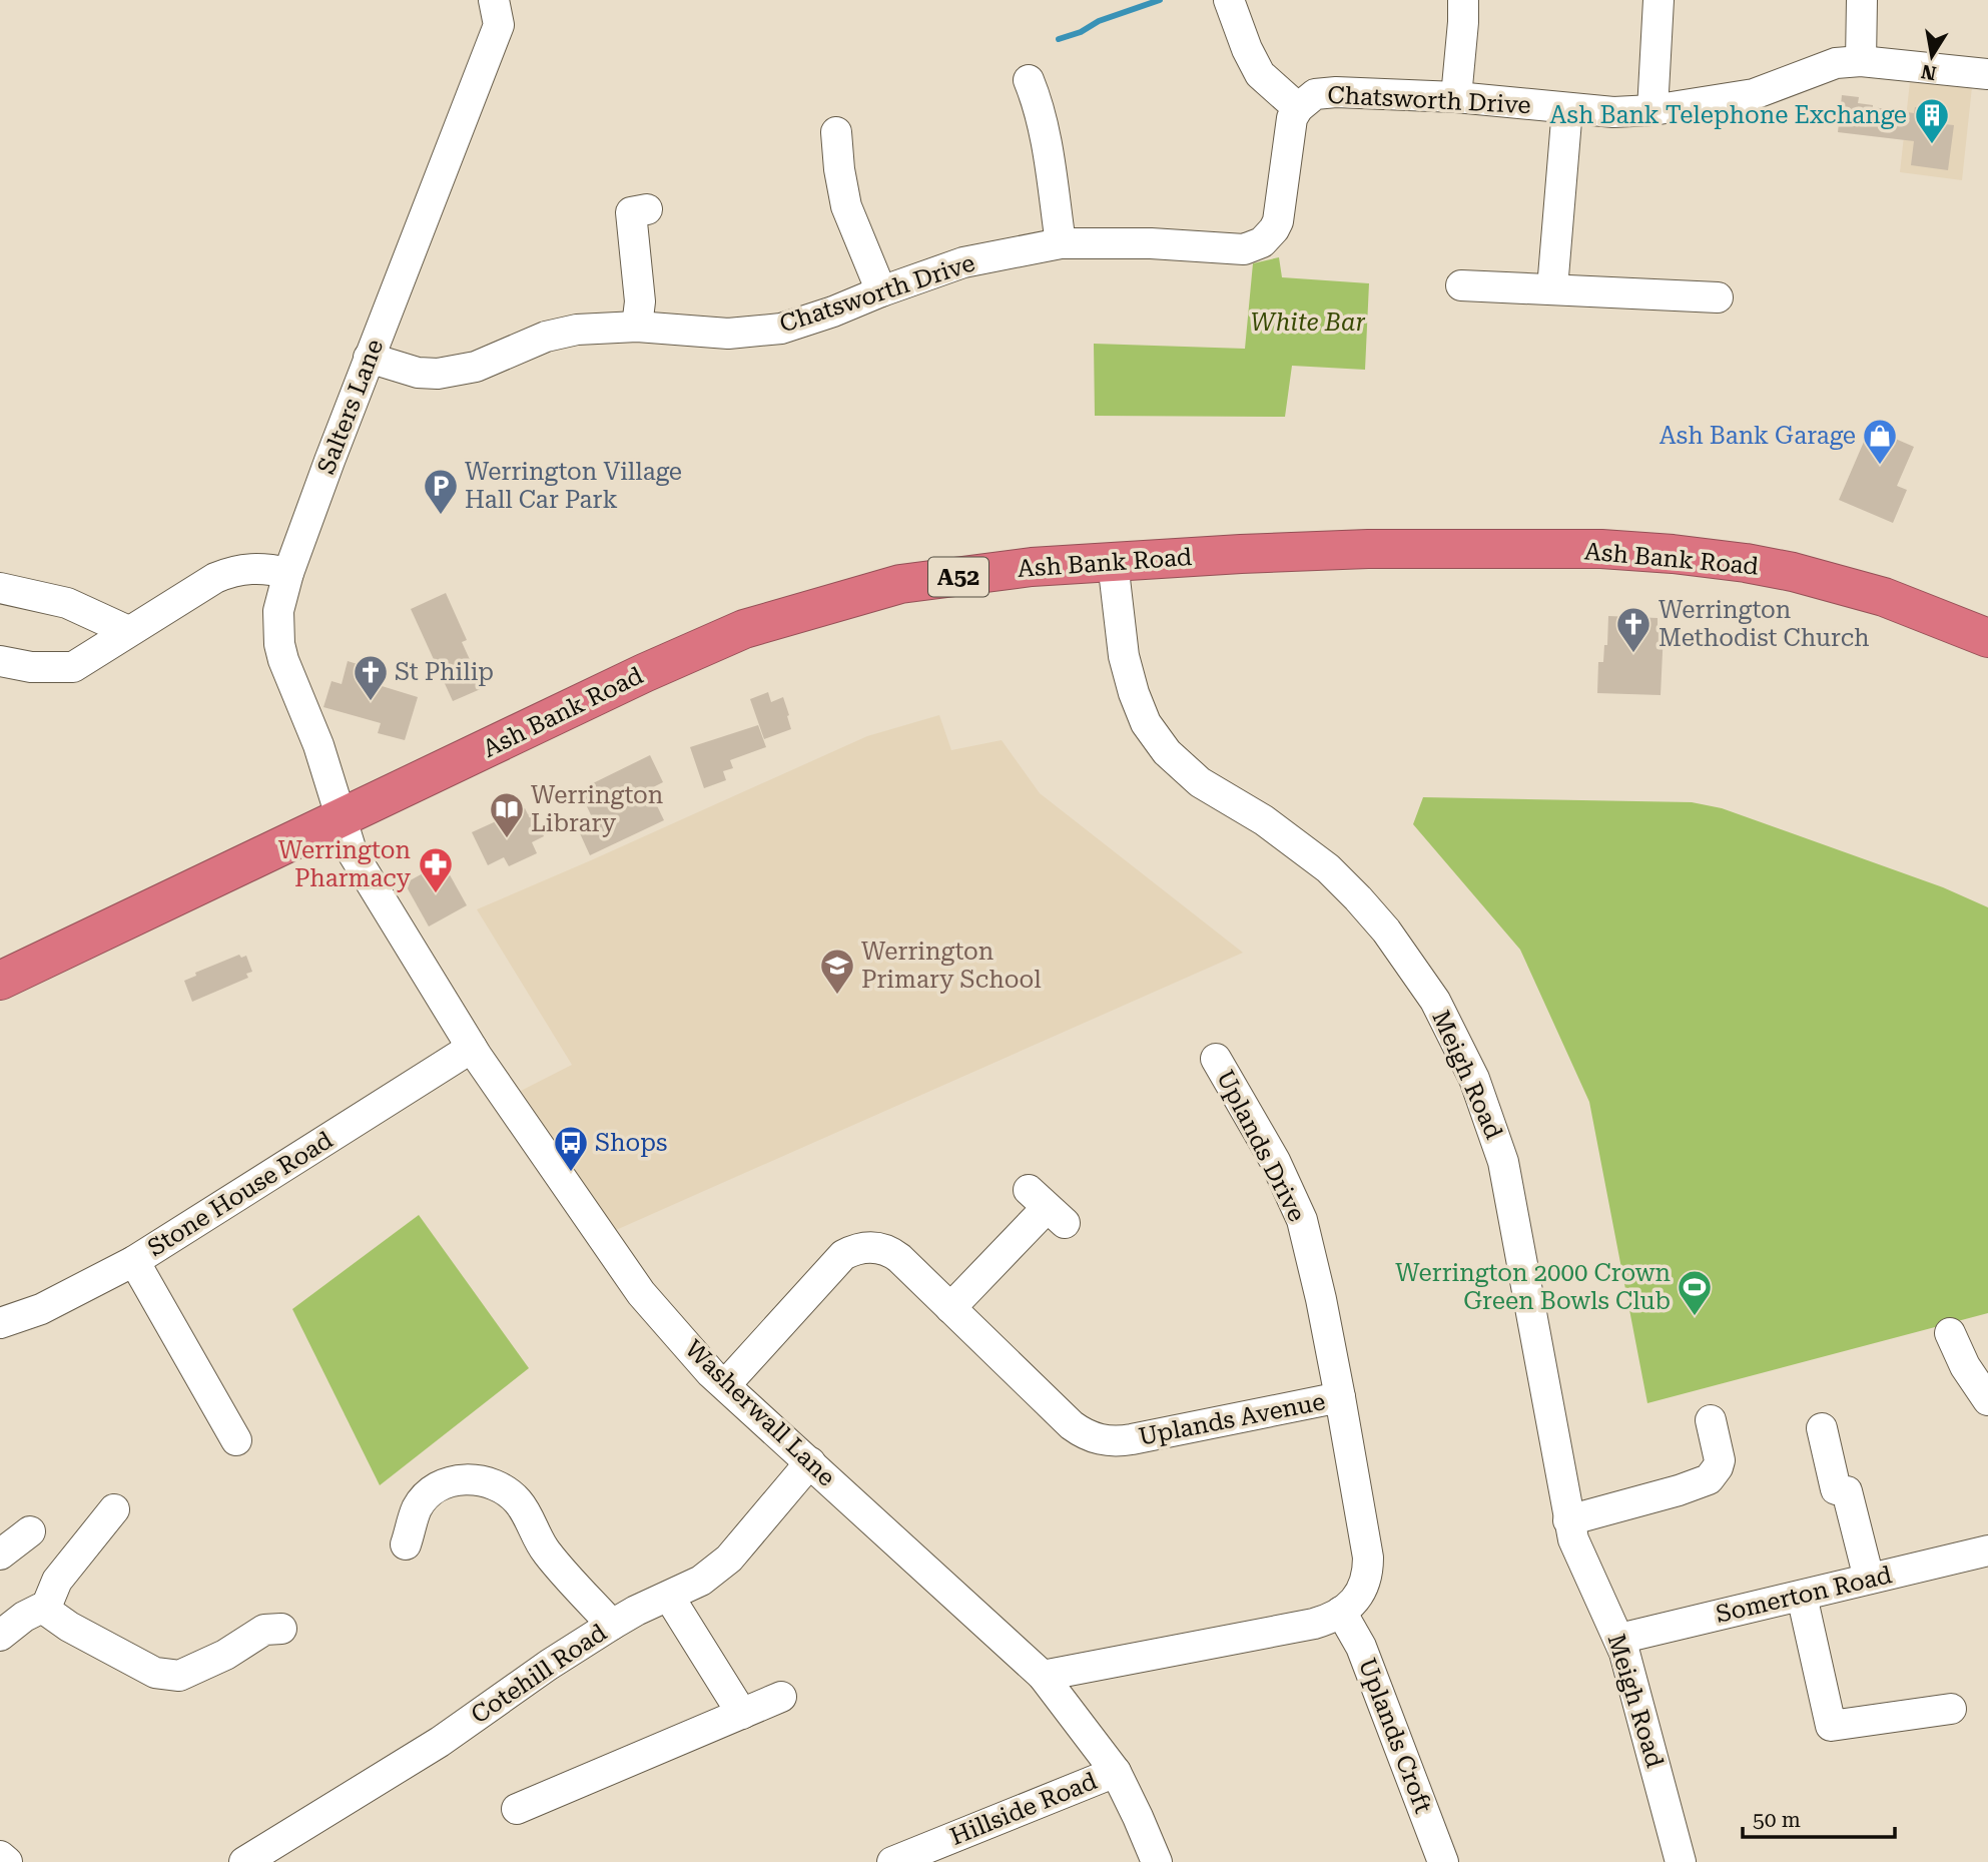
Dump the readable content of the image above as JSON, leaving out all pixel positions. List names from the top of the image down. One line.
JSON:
{"streets":{"highway":["Ash Bank Road","A52"],"street":["Chatsworth Drive","Salters Lane","Meigh Road","Uplands Drive","Stone House Road","Washerwall Lane","Uplands Avenue","Somerton Road","Cotehill Road","Uplands Croft","Hillside Road"]},"crossings":[["Chatsworth Drive","Salters Lane"],["Salters Lane","Ash Bank Road"],["Salters Lane","Washerwall Lane"],["Ash Bank Road","Meigh Road"],["Ash Bank Road","Washerwall Lane"],["Meigh Road","Somerton Road"],["Uplands Drive","Uplands Avenue"],["Stone House Road","Washerwall Lane"],["Washerwall Lane","Uplands Avenue"],["Washerwall Lane","Cotehill Road"],["Washerwall Lane","Hillside Road"],["Uplands Avenue","Uplands Croft"]],"parks":["White Bar"],"places":{"building":["Ash Bank Telephone Exchange"],"shop":["Ash Bank Garage"],"parking":["Werrington Village Hall Car Park"],"church":["Werrington Methodist Church","St Philip"],"library":["Werrington Library"],"pharmacy":["Werrington Pharmacy"],"school or university":["Werrington Primary School"],"bus stop":["Shops"],"sports":["Werrington 2000 Crown Green Bowls Club"]},"scale_bar":"50 m","north":"bottom"}
